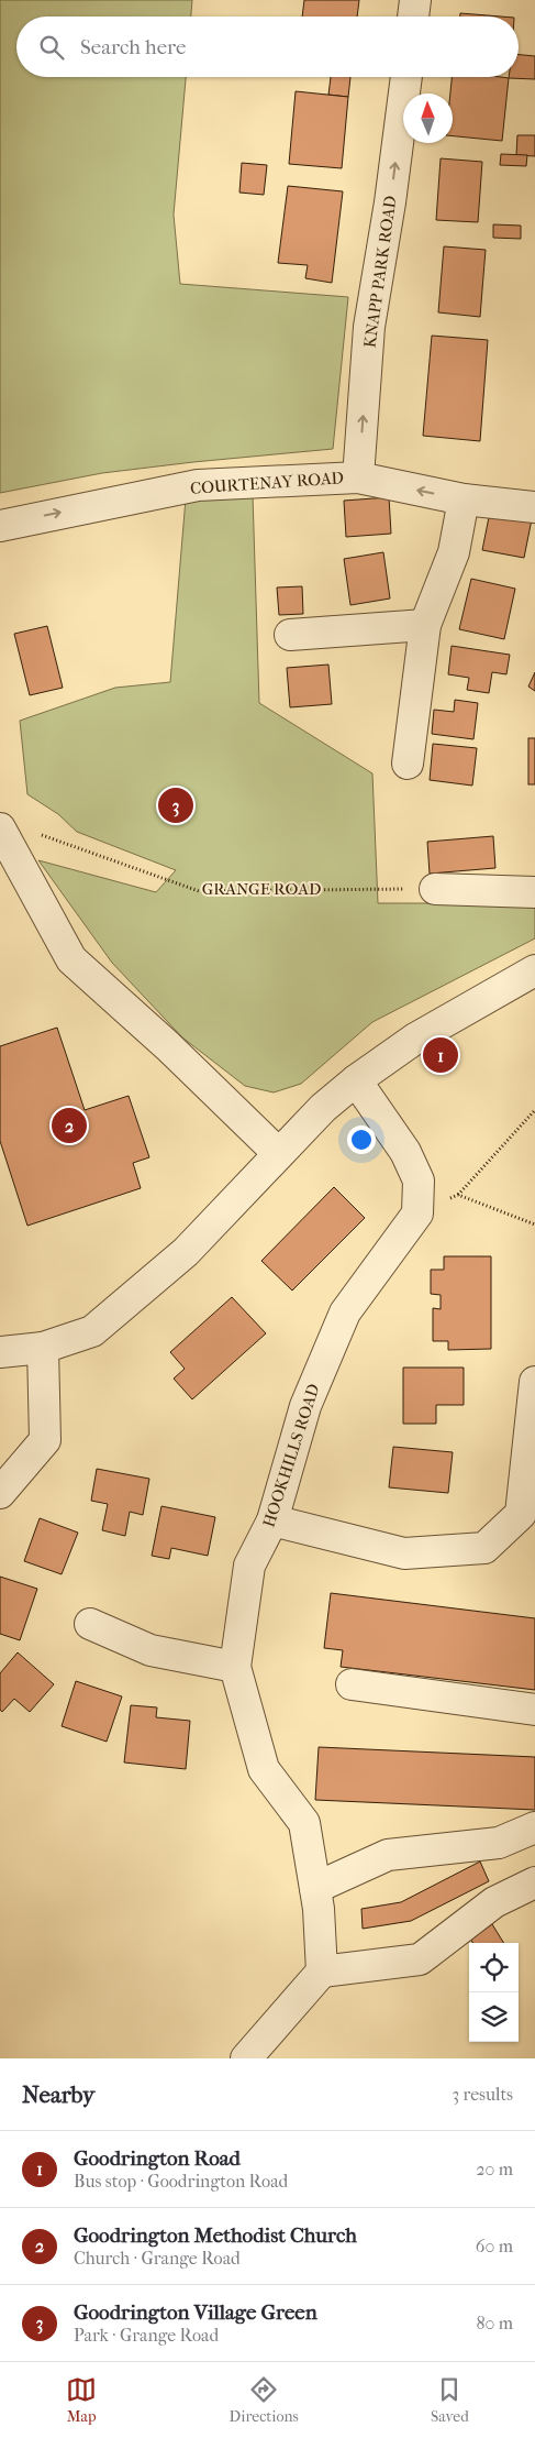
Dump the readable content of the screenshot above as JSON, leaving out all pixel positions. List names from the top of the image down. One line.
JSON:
{"streets":{"street":["KNAPP PARK ROAD","COURTENAY ROAD","HOOKHILLS ROAD"],"path":["GRANGE ROAD"]},"crossings":[["KNAPP PARK ROAD","COURTENAY ROAD"]],"one_way":["KNAPP PARK ROAD"],"north":"top","page":{"search":"Search here","pins":["3","1","2"],"heading":["Nearby","3 results"],"list":[{"mark":"1","name":"Goodrington Road","note":"Bus stop · Goodrington Road","value":"20 m"},{"mark":"2","name":"Goodrington Methodist Church","note":"Church · Grange Road","value":"60 m"},{"mark":"3","name":"Goodrington Village Green","note":"Park · Grange Road","value":"80 m"}],"nav":["Map","Directions","Saved"]}}
